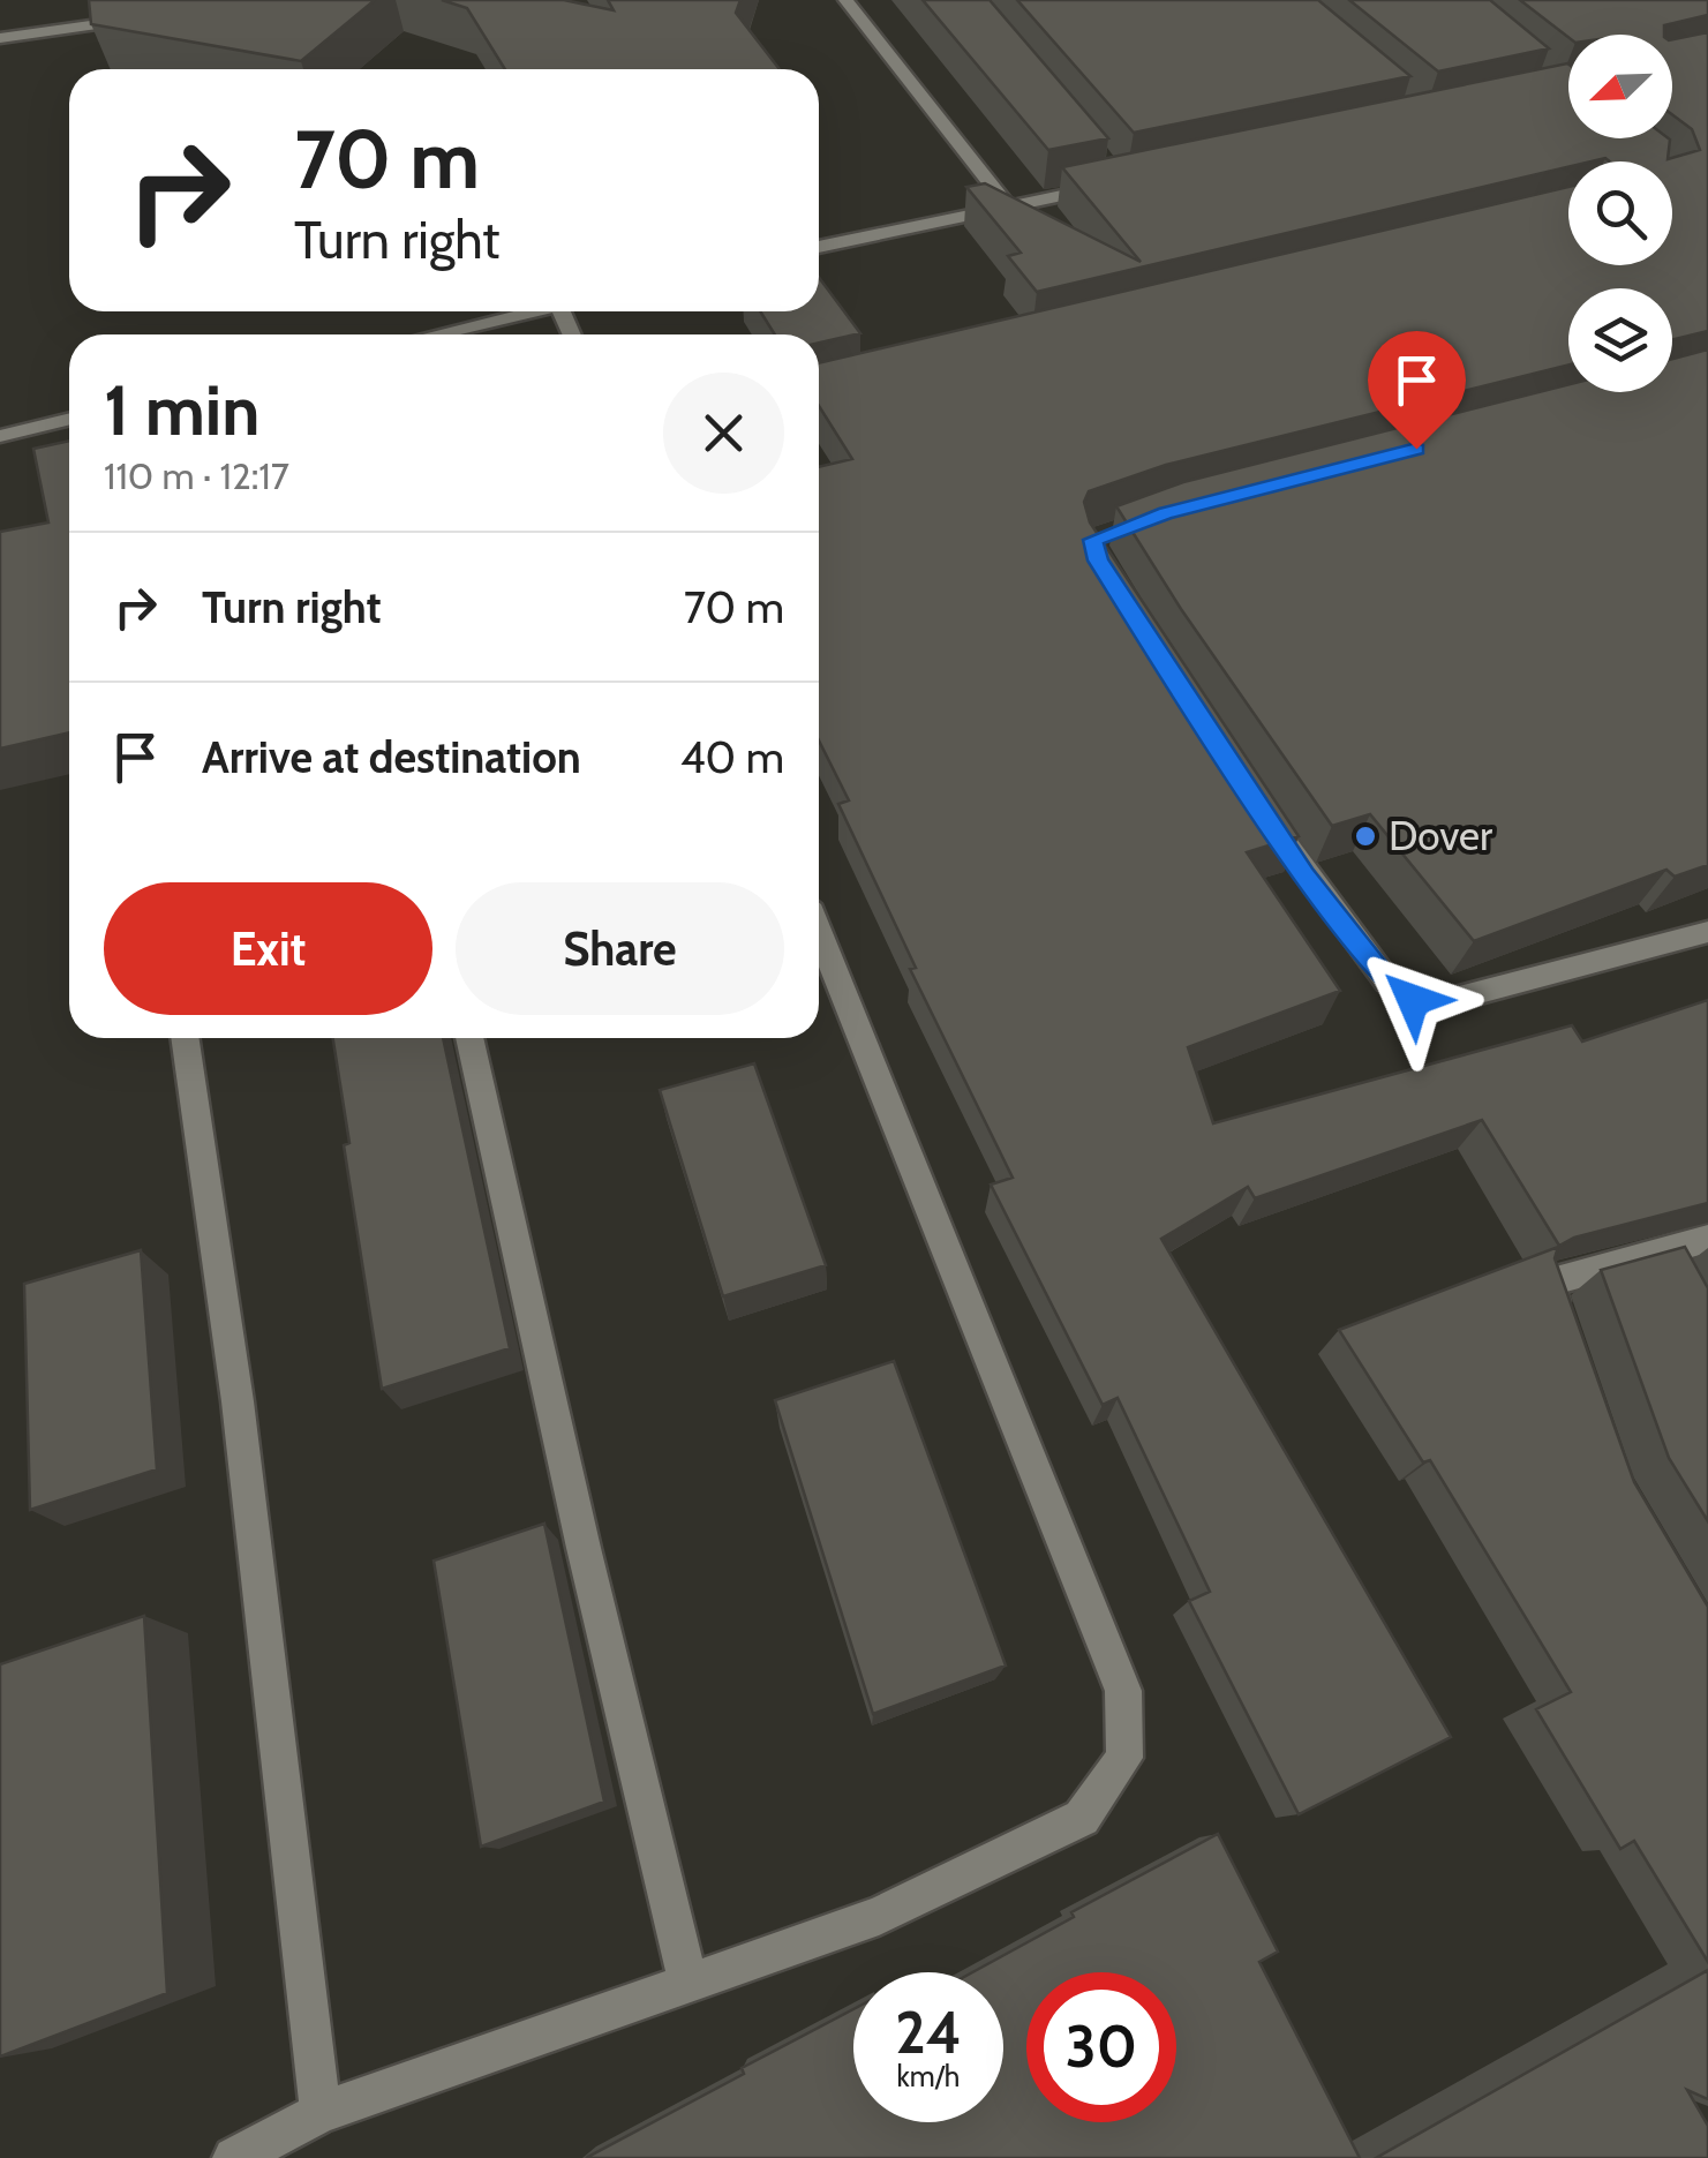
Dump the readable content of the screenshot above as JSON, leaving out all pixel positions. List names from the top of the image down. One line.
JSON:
{"places":["Dover"],"north":"bottom left","page":{"turn":["70 m","Turn right"],"heading":["1 min","110 m · 12:17"],"list":[{"name":"Turn right","value":"70 m"},{"name":"Arrive at destination","value":"40 m"}],"buttons":["Exit","Share"],"speed":"24 km/h","limit":"30"}}
